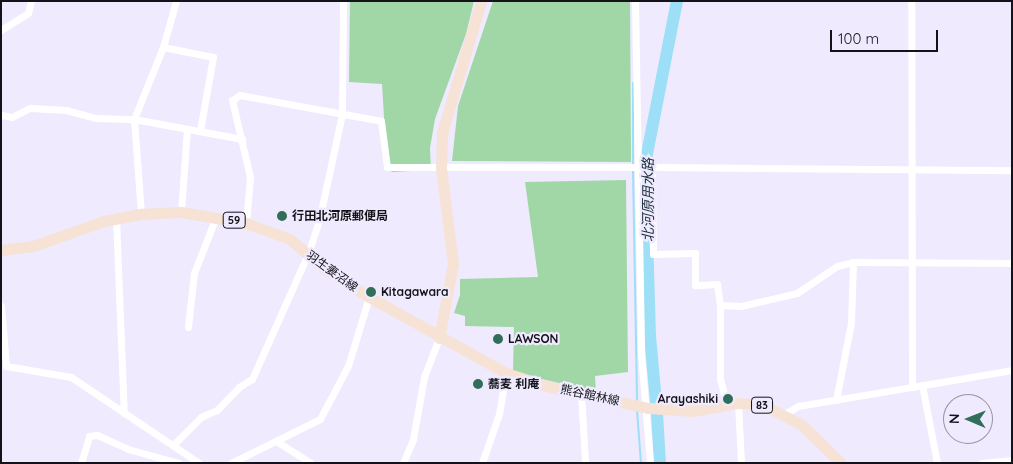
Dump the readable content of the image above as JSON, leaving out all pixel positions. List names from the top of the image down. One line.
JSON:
{"streets":{"main road":["59","羽生妻沼線","熊谷館林線","83"]},"crossings":[["羽生妻沼線","熊谷館林線"],["熊谷館林線","83"]],"water":["北河原用水路"],"places":["行田北河原郵便局","Kitagawara","LAWSON","蕎麦 利庵","Arayashiki"],"scale_bar":"100 m","north":"left"}
